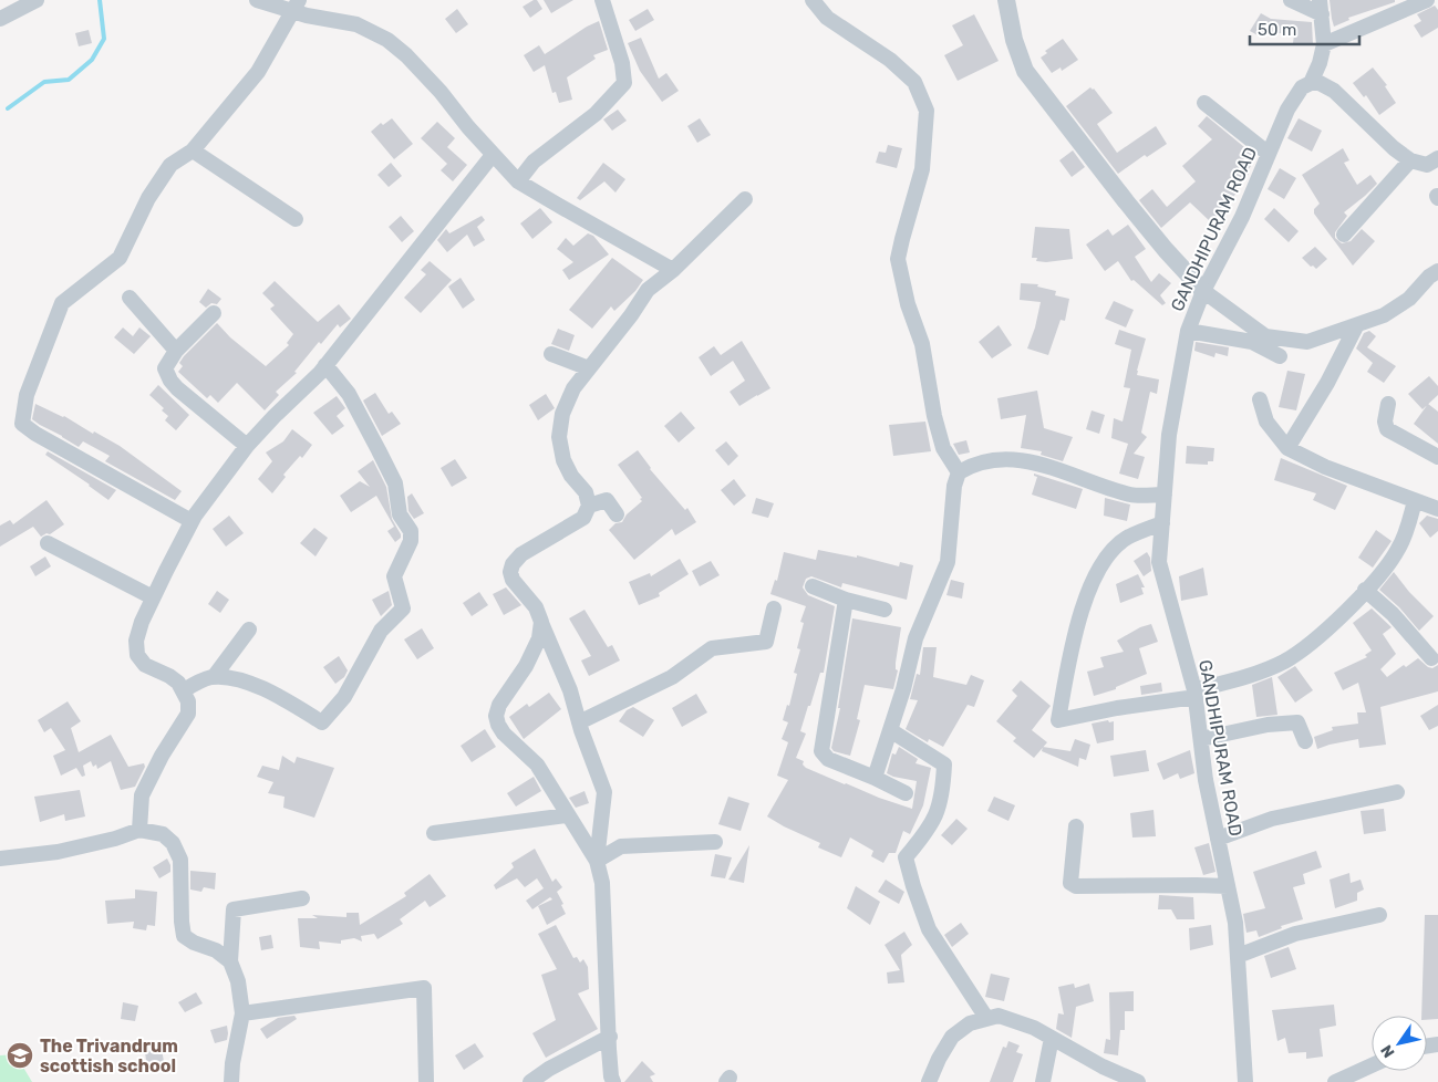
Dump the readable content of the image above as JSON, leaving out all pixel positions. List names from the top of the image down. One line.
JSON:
{"streets":{"street":["GANDHIPURAM ROAD"]},"places":{"school or university":["The Trivandrum scottish school"]},"scale_bar":"50 m","north":"bottom left"}
